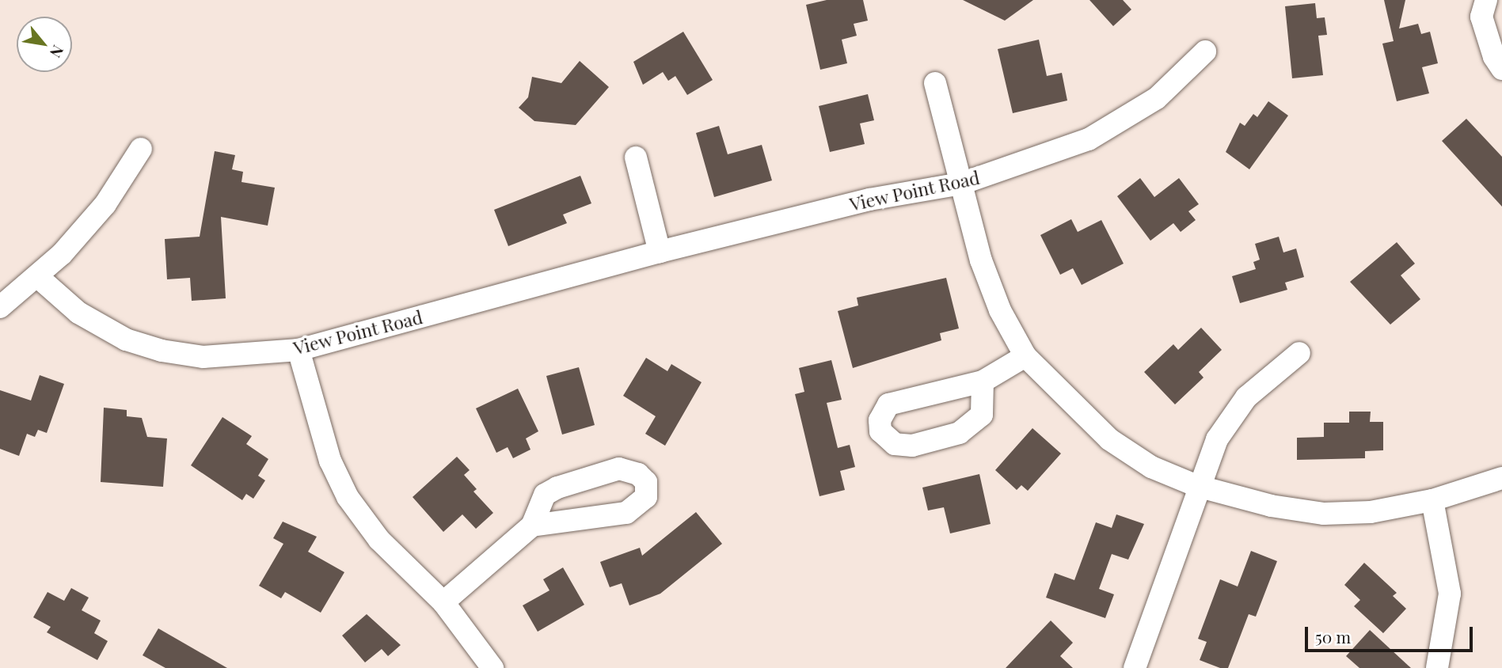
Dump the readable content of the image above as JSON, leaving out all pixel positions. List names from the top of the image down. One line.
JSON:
{"streets":{"street":["View Point Road"]},"scale_bar":"50 m","north":"bottom right"}
